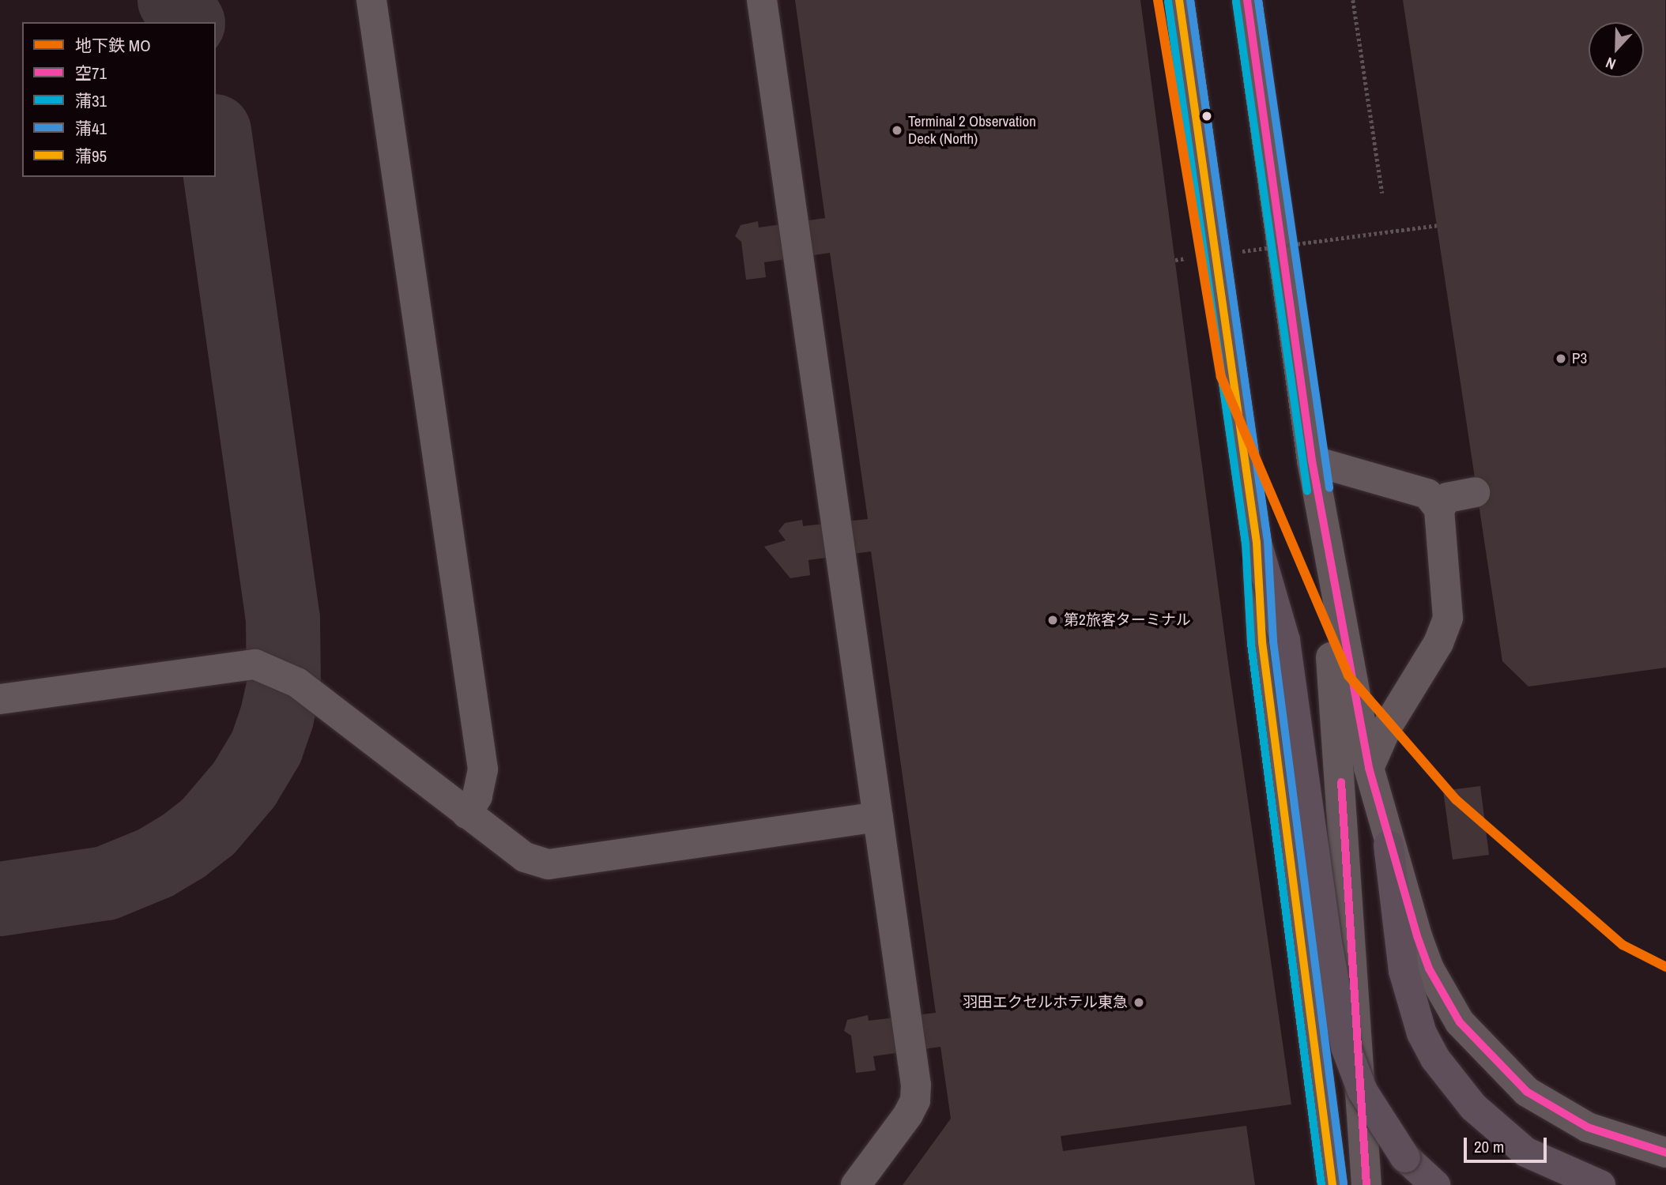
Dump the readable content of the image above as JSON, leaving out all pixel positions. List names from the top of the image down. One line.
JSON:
{"places":["Terminal 2 Observation Deck (North)","P3","第2旅客ターミナル","羽田エクセルホテル東急"],"lines":["metro line MO","transit line 空71","transit line 蒲41","transit line 蒲95","transit line 蒲31"],"legend":["地下鉄 MO","空71","蒲31","蒲41","蒲95"],"scale_bar":"20 m","north":"bottom"}
